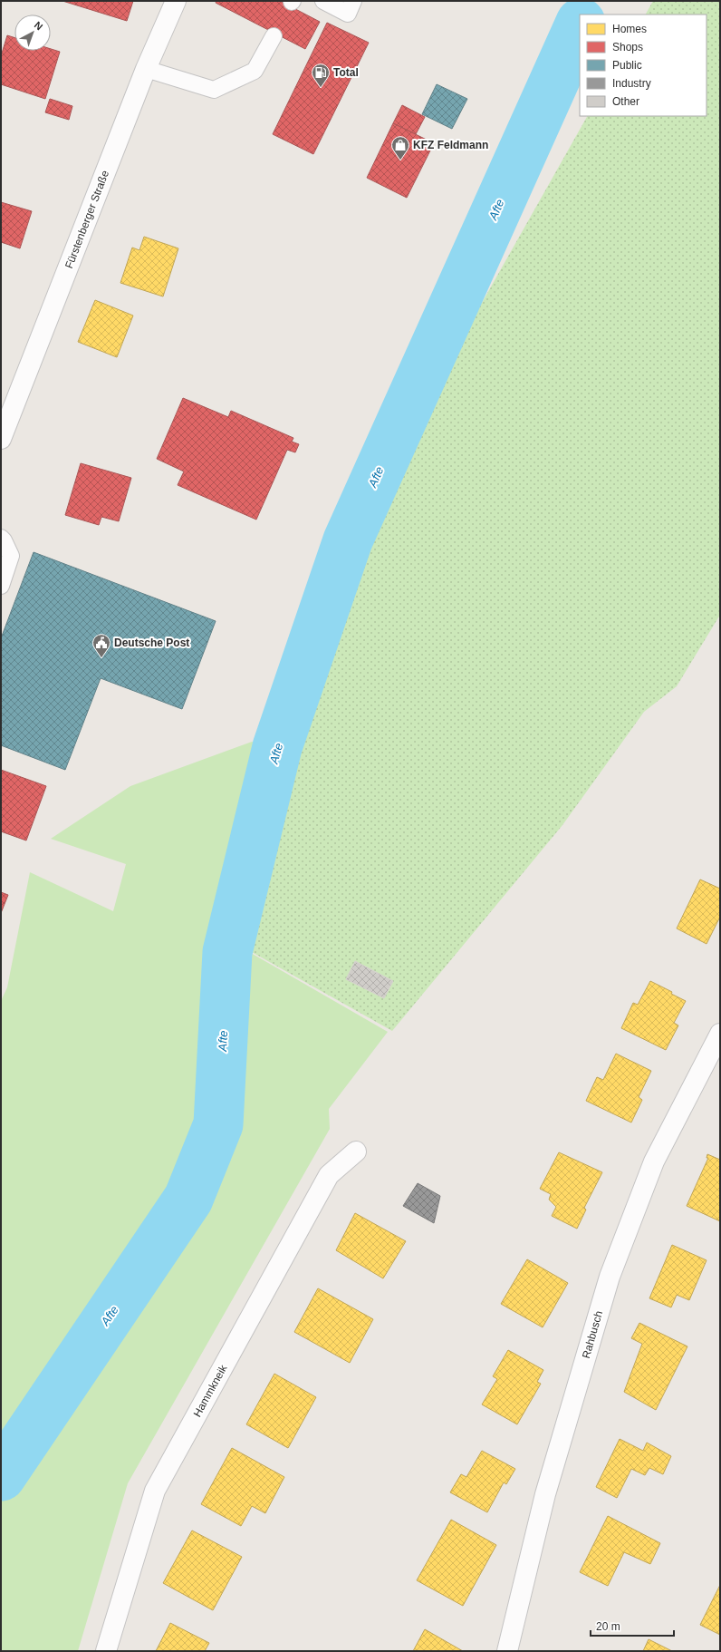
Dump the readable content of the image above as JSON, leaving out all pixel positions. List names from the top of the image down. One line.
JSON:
{"streets":{"street":["Fürstenberger Straße","Rahbusch","Hammkneik"]},"water":["Afte"],"places":{"fuel station":["Total"],"shop":["KFZ Feldmann"],"public building":["Deutsche Post"]},"legend":["Homes","Shops","Public","Industry","Other"],"scale_bar":"20 m","north":"top right"}
